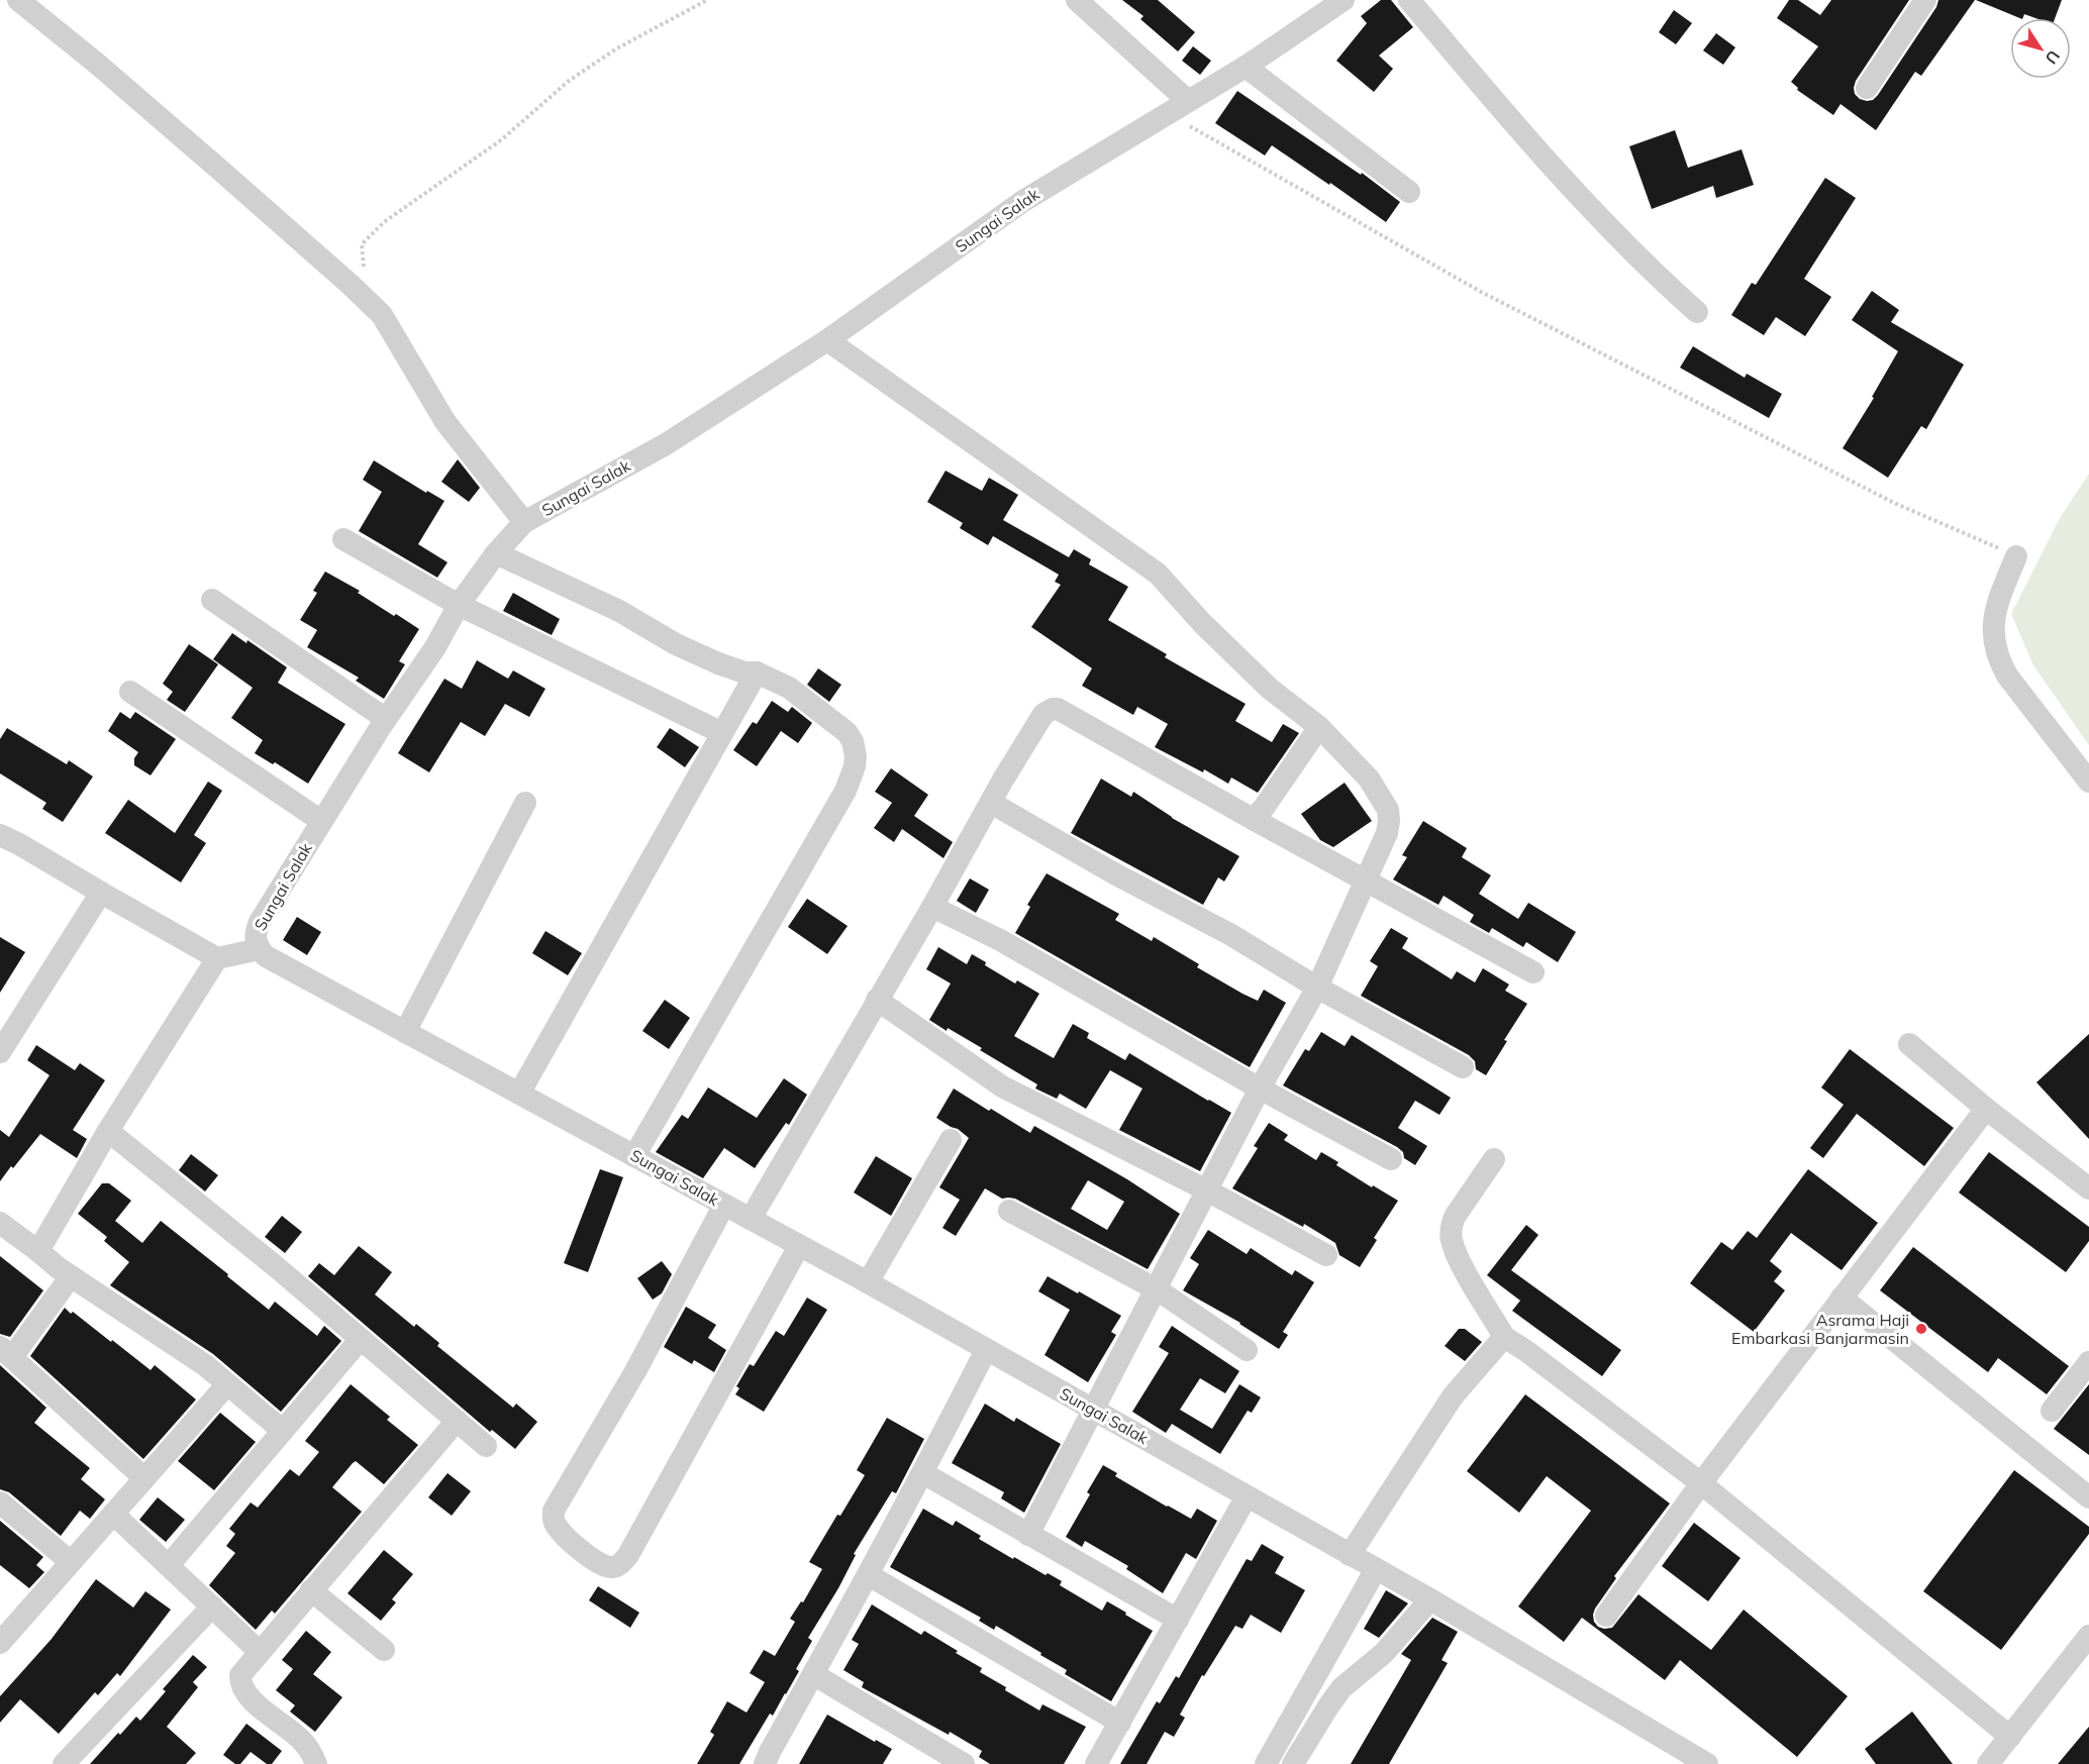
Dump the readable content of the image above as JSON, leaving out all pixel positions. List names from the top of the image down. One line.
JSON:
{"streets":{"street":["Sungai Salak"]},"places":["Asrama Haji Embarkasi Banjarmasin"],"north":"bottom right"}
